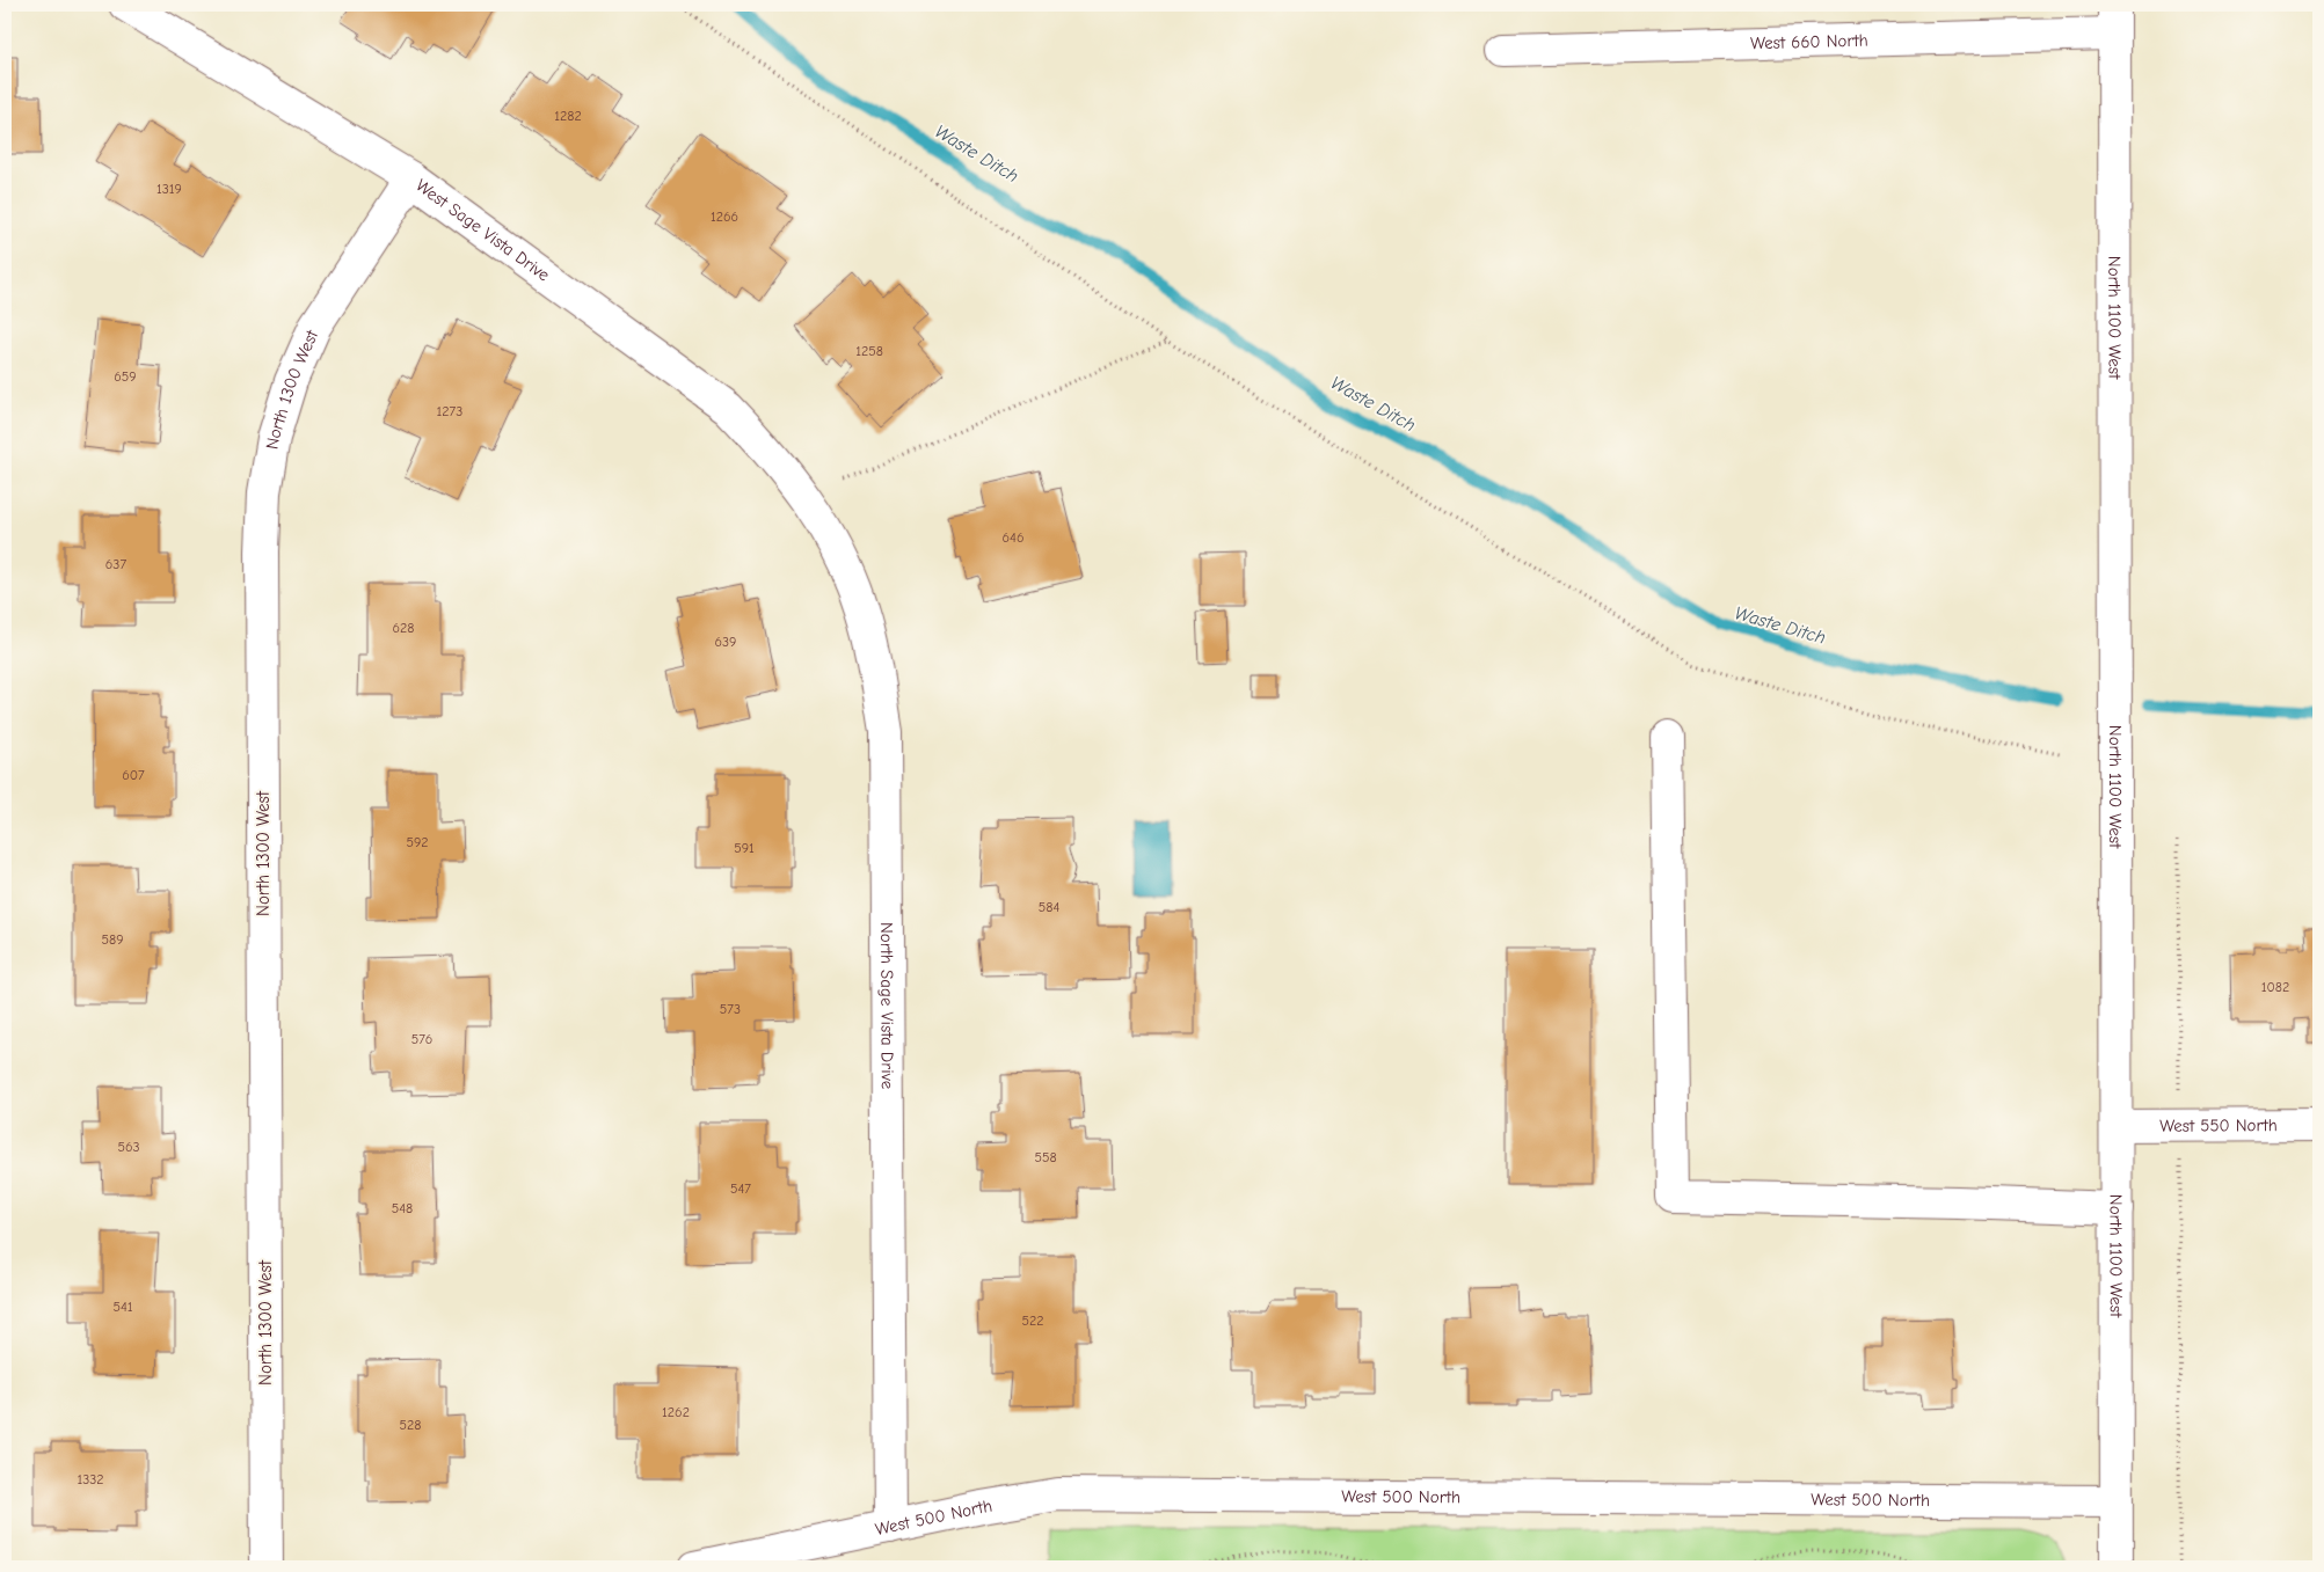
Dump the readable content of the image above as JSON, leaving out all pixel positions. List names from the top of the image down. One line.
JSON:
{"streets":{"street":["West 660 North","West Sage Vista Drive","North 1100 West","North 1300 West","North Sage Vista Drive","West 550 North","West 500 North"]},"crossings":[["West 660 North","North 1100 West"],["West Sage Vista Drive","North 1300 West"],["West Sage Vista Drive","North Sage Vista Drive"],["North 1100 West","West 550 North"],["North 1100 West","West 500 North"],["North Sage Vista Drive","West 500 North"]],"water":["Waste Ditch"],"house_numbers":["1282","1319","1266","1258","659","1273","646","637","628","639","607","592","591","584","589","1082","573","576","563","558","547","548","541","522","1262","528","1332"]}
